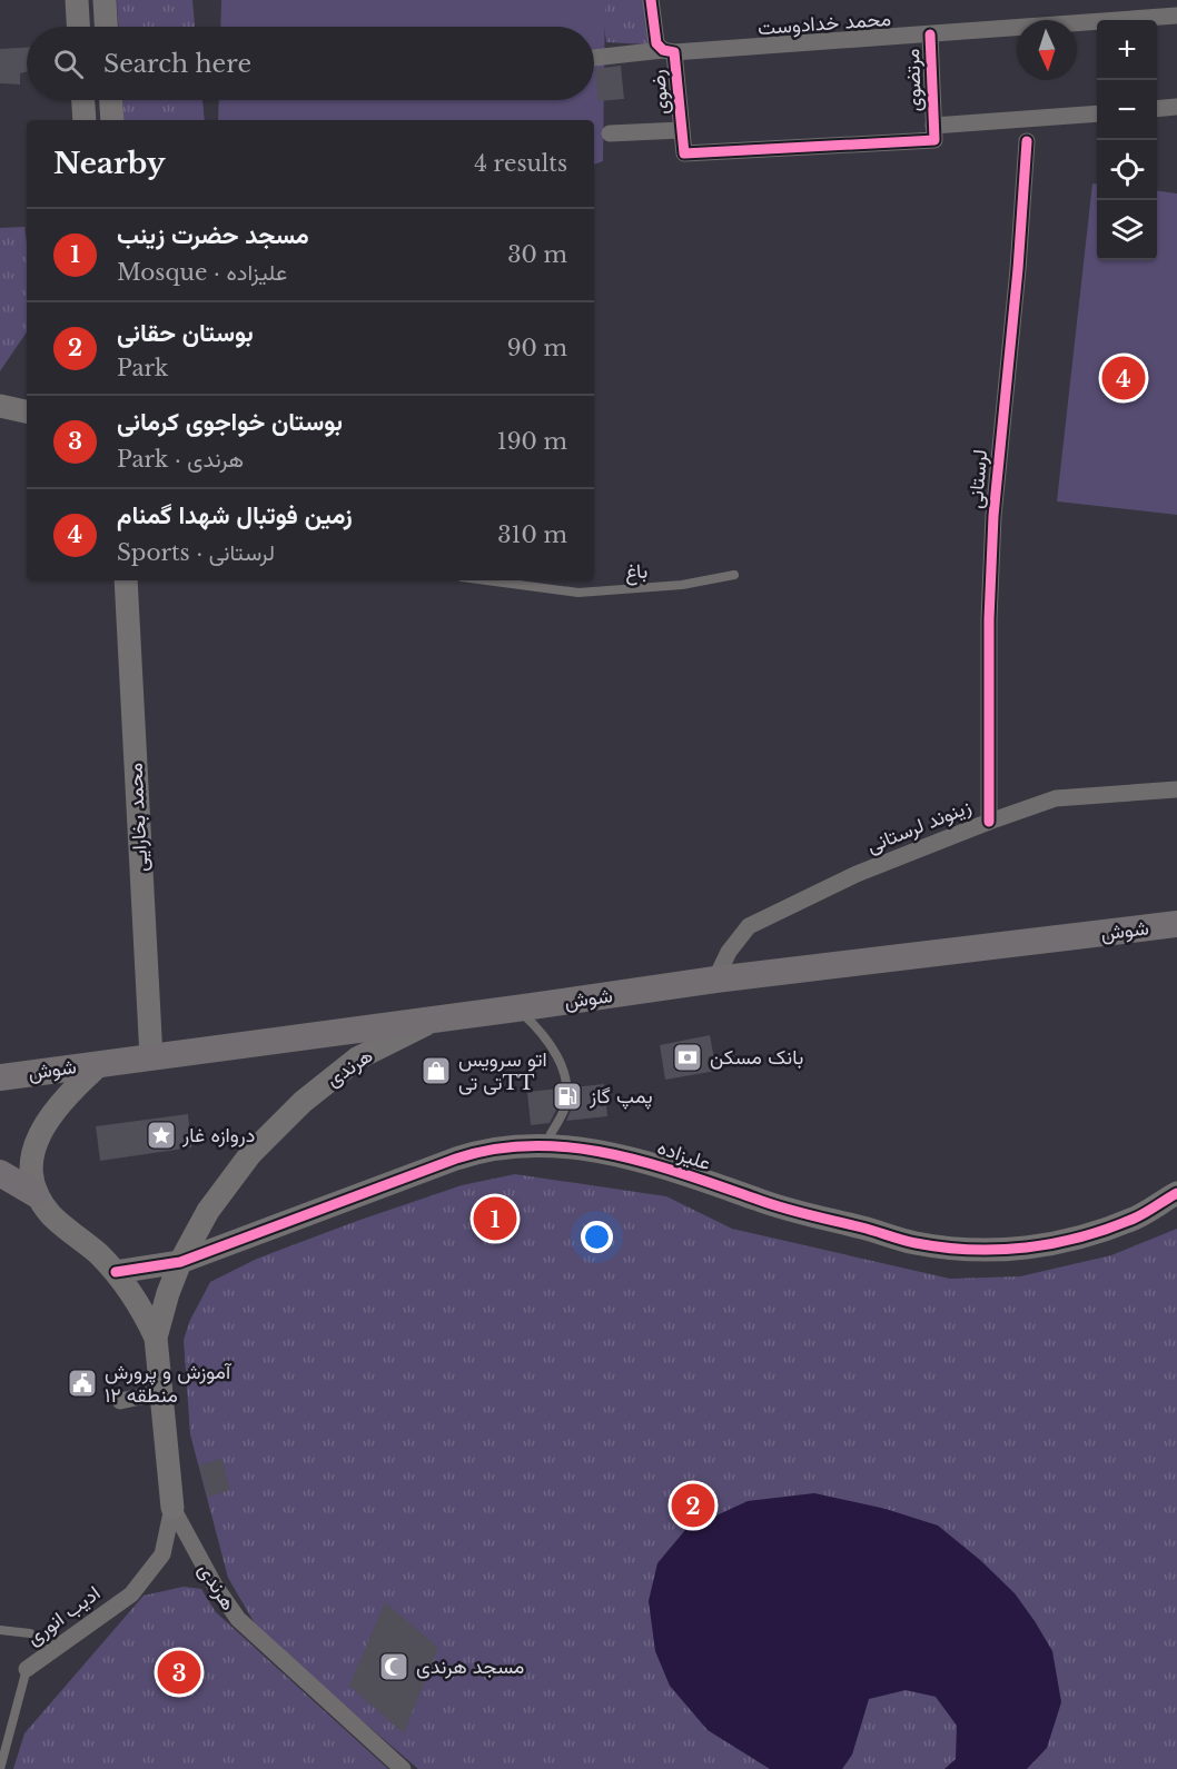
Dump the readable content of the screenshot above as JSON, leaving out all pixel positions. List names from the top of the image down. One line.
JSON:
{"streets":{"main road":["شوش"],"street":["محمد خدادوست","مرتضوی","رضوی","لرستانی","محمد بخارایی","زینوند لرستانی","هرندی","علیزاده","ادیب انوری"],"lane":["باغ"]},"crossings":[["محمد خدادوست","مرتضوی"],["محمد خدادوست","رضوی"],["مرتضوی","رضوی"],["لرستانی","زینوند لرستانی"],["محمد بخارایی","شوش"],["زینوند لرستانی","شوش"],["شوش","هرندی"],["هرندی","علیزاده"],["هرندی","ادیب انوری"]],"places":{"bank":["بانک مسکن"],"shop":["اتو سرویس تی تیTT"],"fuel station":["پمپ گاز"],"place":["دروازه غار"],"public building":["آموزش و پرورش منطقه ۱۲"],"mosque":["مسجد هرندی"]},"north":"bottom","page":{"map_buttons":["+","−"],"search":"Search here","heading":["Nearby","4 results"],"list":[{"mark":"1","name":"مسجد حضرت زینب","note":"Mosque · علیزاده","value":"30 m"},{"mark":"2","name":"بوستان حقانی","note":"Park","value":"90 m"},{"mark":"3","name":"بوستان خواجوی کرمانی","note":"Park · هرندی","value":"190 m"},{"mark":"4","name":"زمین فوتبال شهدا گمنام","note":"Sports · لرستانی","value":"310 m"}],"pins":["4","1","2","3"]}}
